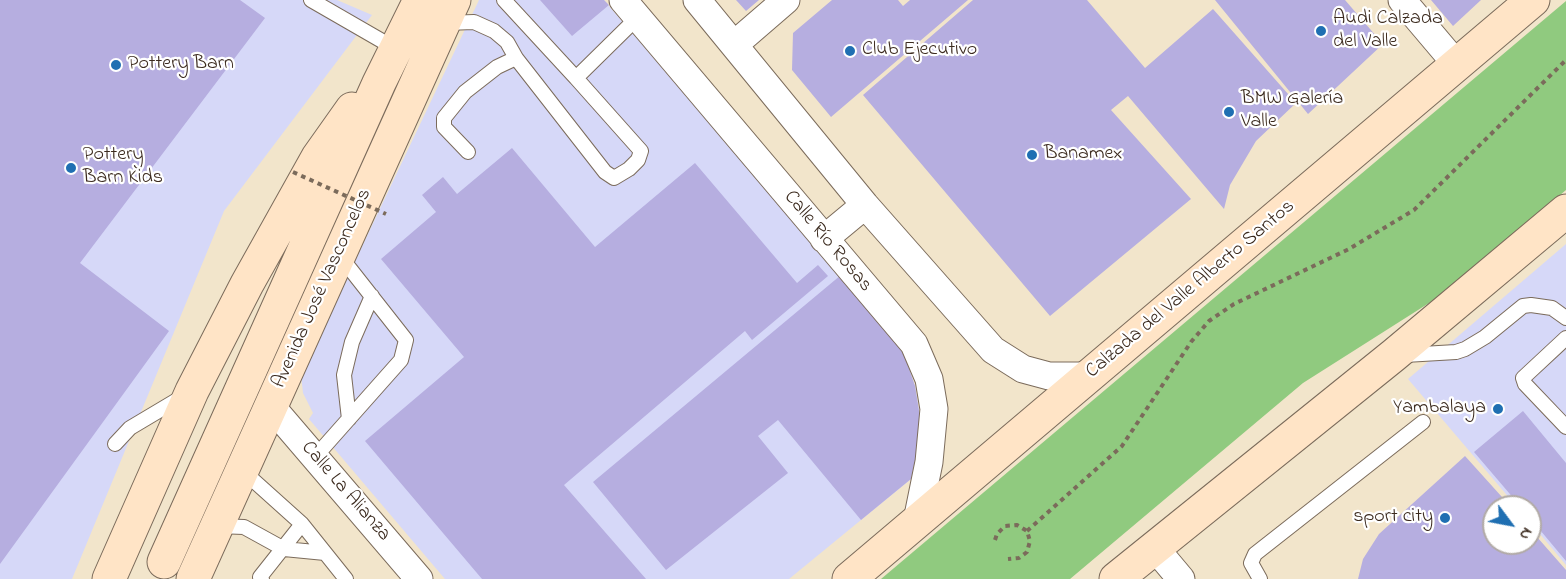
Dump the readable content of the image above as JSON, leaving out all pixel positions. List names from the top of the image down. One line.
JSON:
{"streets":{"main road":["Avenida José Vasconcelos","Calzada del Valle Alberto Santos"],"street":["Calle Río Rosas","Calle La Alianza"]},"crossings":[["Calle Río Rosas","Calzada del Valle Alberto Santos"],["Avenida José Vasconcelos","Calle La Alianza"]],"places":["Audi Calzada del Valle","Club Ejecutivo","Pottery Barn","BMW Galería Valle","Banamex","Pottery Barn Kids","Yambalaya","sport city"],"north":"bottom right"}
